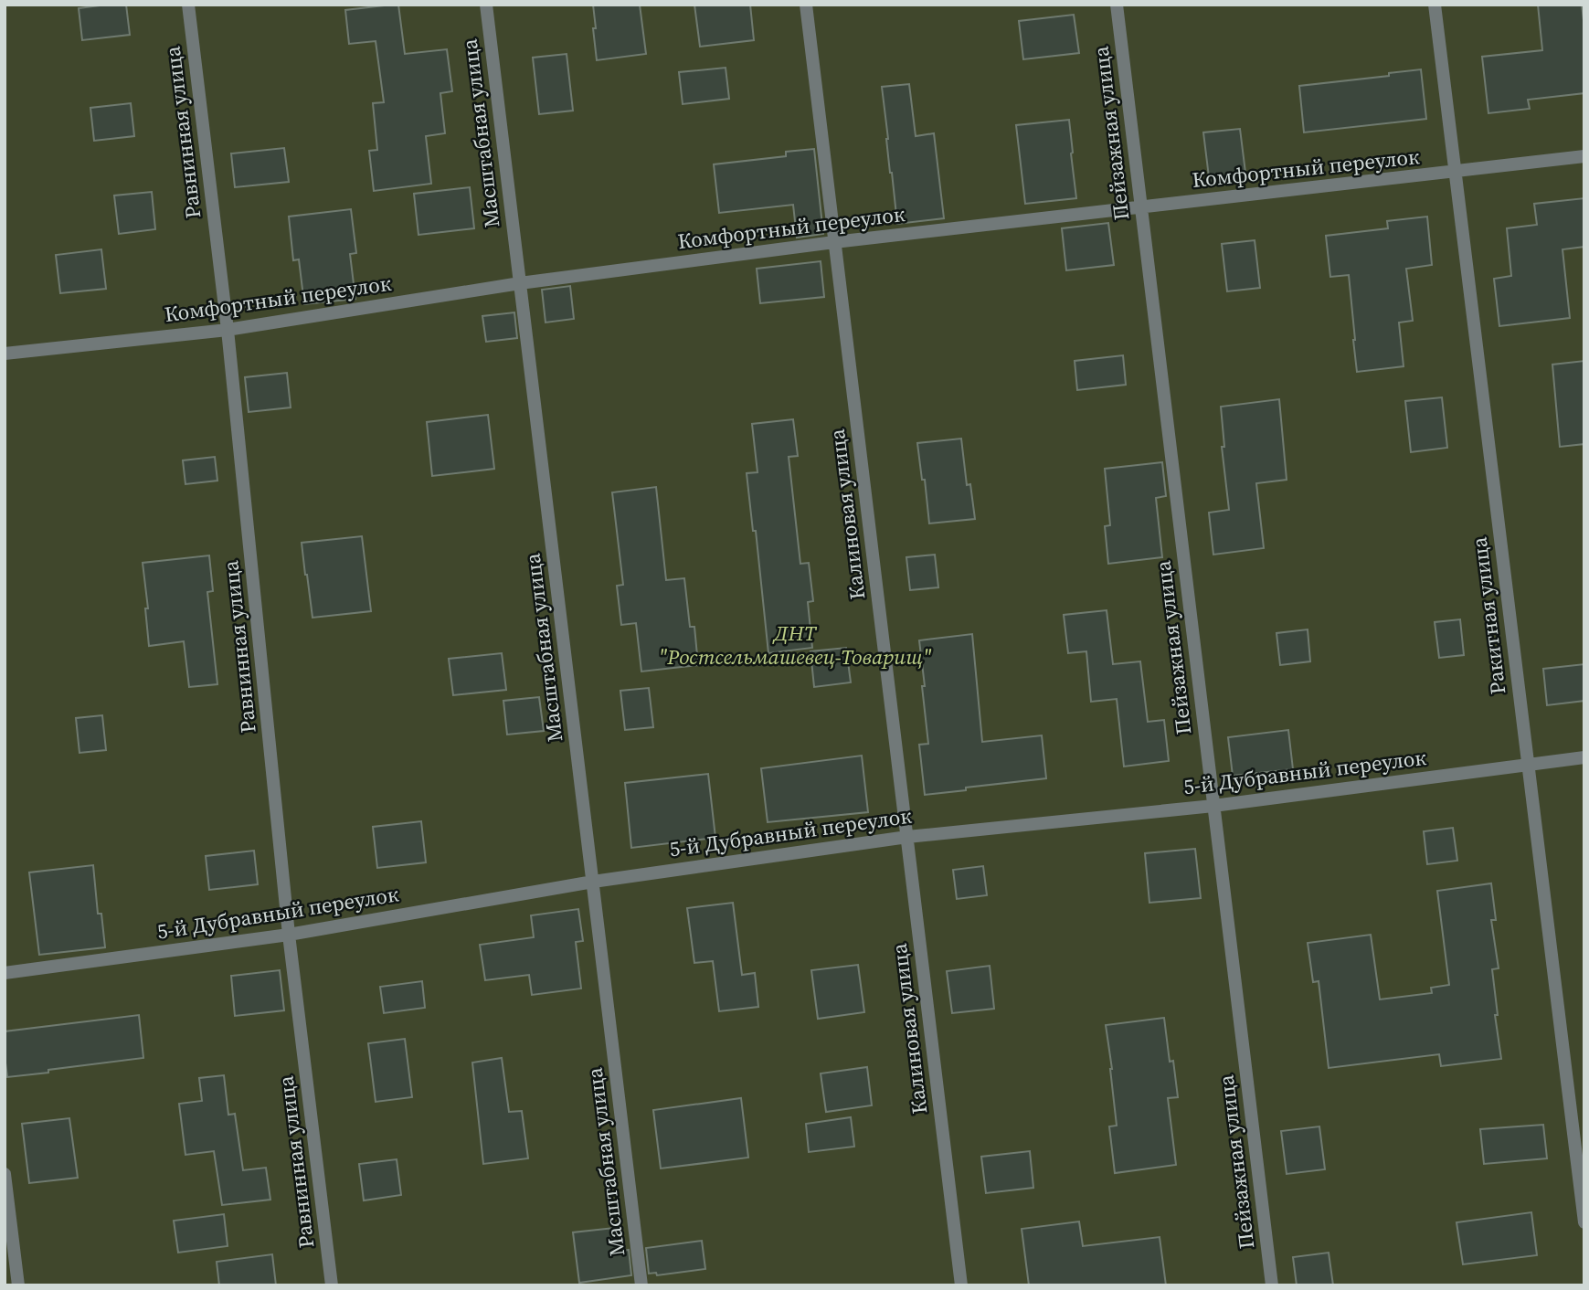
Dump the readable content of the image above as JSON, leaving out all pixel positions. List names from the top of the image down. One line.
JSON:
{"streets":{"lane":["Равнинная улица","Масштабная улица","Пейзажная улица","Комфортный переулок","Калиновая улица","Ракитная улица","5-й Дубравный переулок"]},"crossings":[["Равнинная улица","Комфортный переулок"],["Равнинная улица","5-й Дубравный переулок"],["Масштабная улица","Комфортный переулок"],["Масштабная улица","5-й Дубравный переулок"],["Пейзажная улица","Комфортный переулок"],["Пейзажная улица","5-й Дубравный переулок"],["Комфортный переулок","Калиновая улица"],["Комфортный переулок","Ракитная улица"],["Калиновая улица","5-й Дубравный переулок"],["Ракитная улица","5-й Дубравный переулок"]],"parks":["ДНТ \"Ростсельмашевец-Товарищ\""]}
